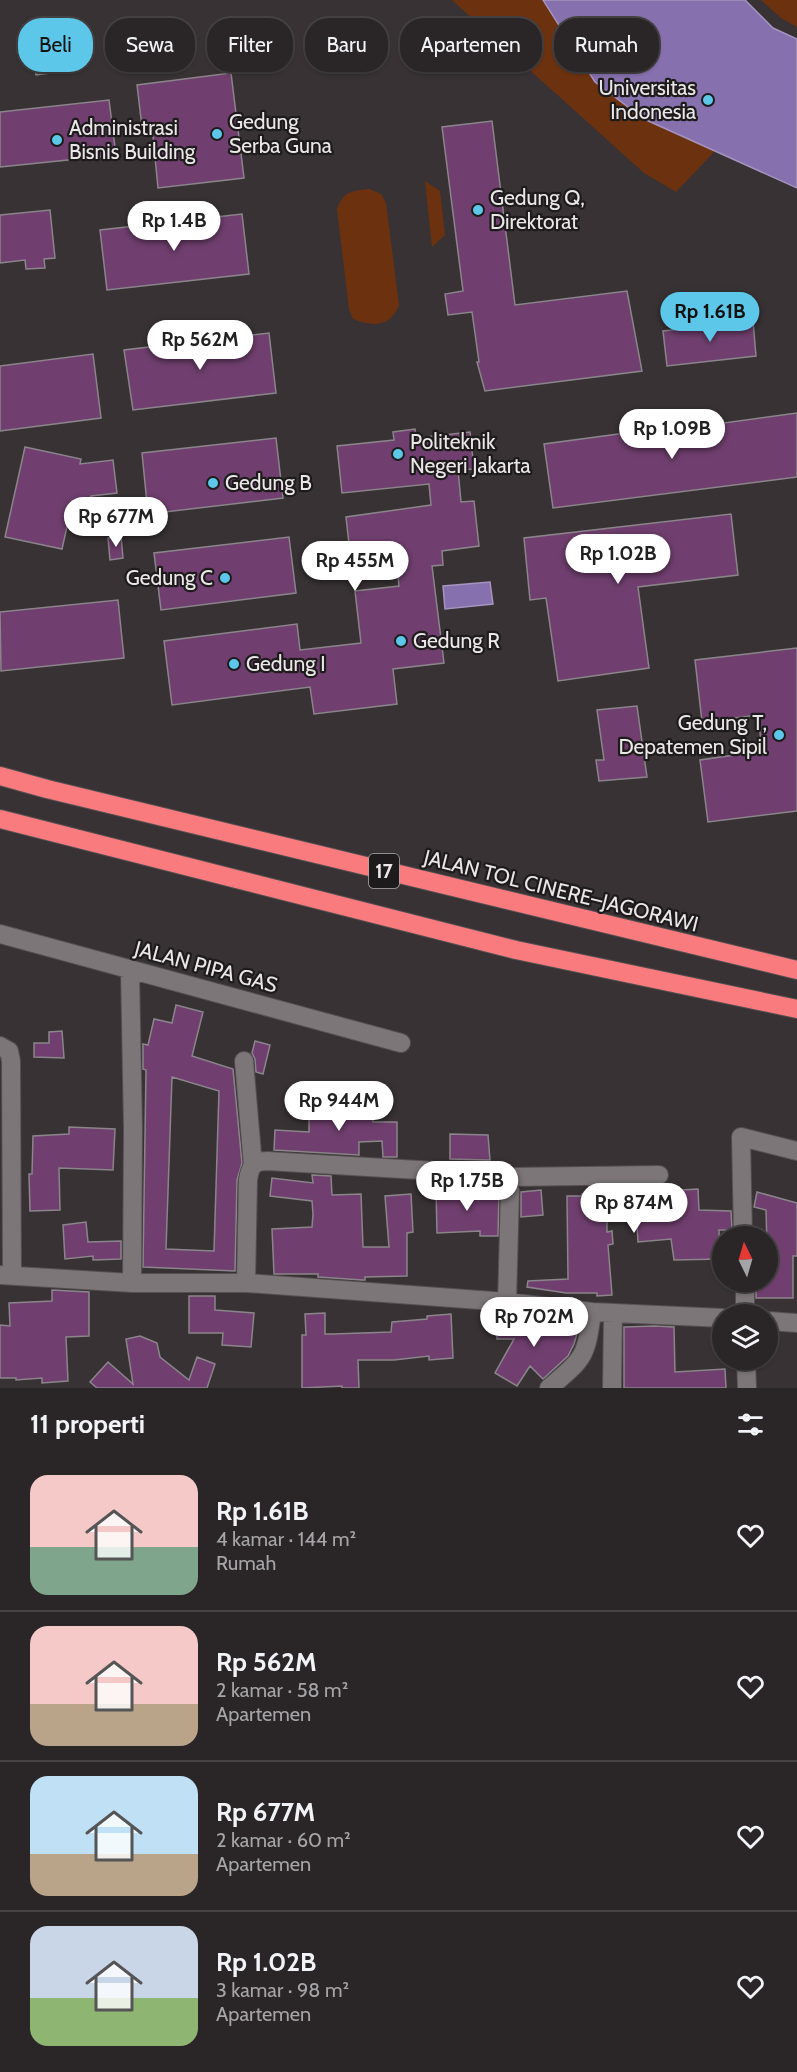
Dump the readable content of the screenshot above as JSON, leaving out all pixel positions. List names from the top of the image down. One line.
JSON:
{"streets":{"highway":["17","JALAN TOL CINERE–JAGORAWI"],"street":["JALAN PIPA GAS"]},"places":["Universitas Indonesia","Gedung Serba Guna","Administrasi Bisnis Building","Gedung Q, Direktorat","Politeknik Negeri Jakarta","Gedung B","Gedung C","Gedung R","Gedung I","Gedung T, Depatemen Sipil"],"north":"top","page":{"chip":["Beli","Sewa","Filter","Baru","Apartemen","Rumah"],"price":["Rp 1.4B","Rp 1.61B","Rp 562M","Rp 1.09B","Rp 677M","Rp 1.02B","Rp 455M","Rp 944M","Rp 1.75B","Rp 874M","Rp 702M"],"heading":"11 properti","list":[{"name":"Rp 1.61B","note":"4 kamar · 144 m² · Rumah"},{"name":"Rp 562M","note":"2 kamar · 58 m² · Apartemen"},{"name":"Rp 677M","note":"2 kamar · 60 m² · Apartemen"},{"name":"Rp 1.02B","note":"3 kamar · 98 m² · Apartemen"}]}}
